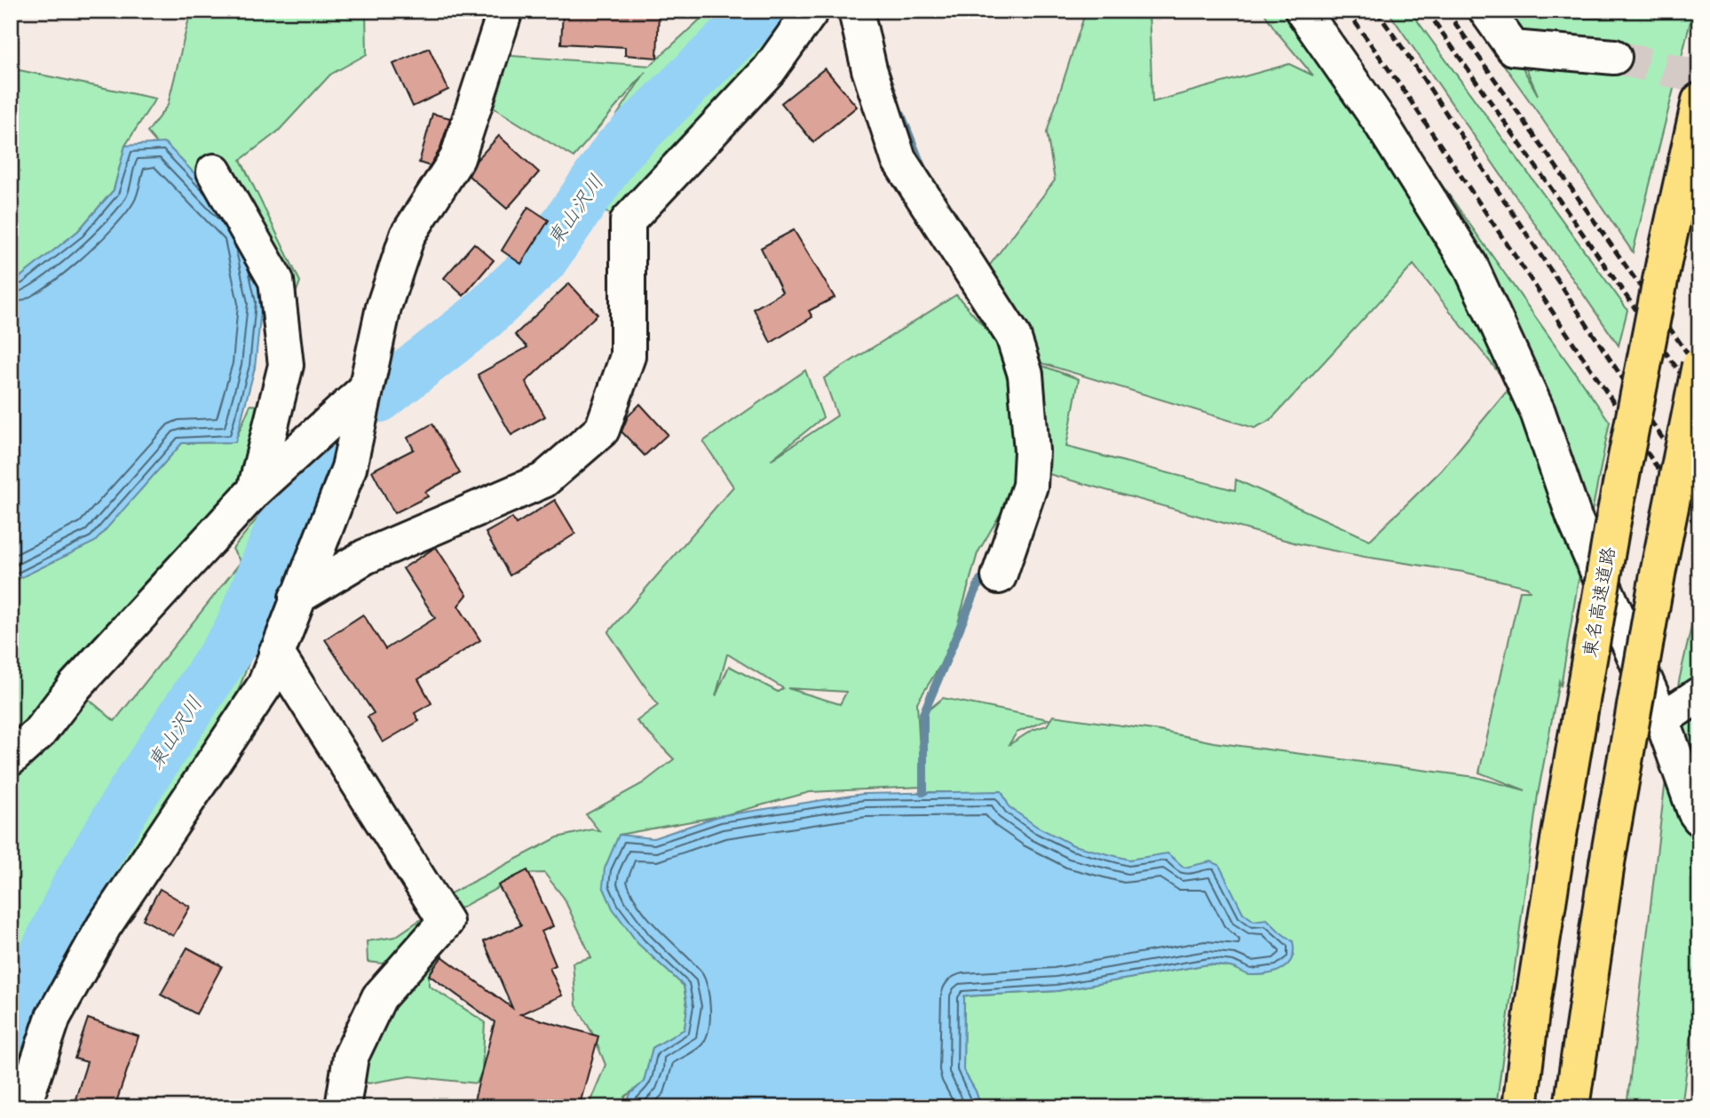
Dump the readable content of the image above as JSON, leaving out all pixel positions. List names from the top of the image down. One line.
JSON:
{"streets":{"highway":["東名高速道路"]},"water":["東山沢川"]}
